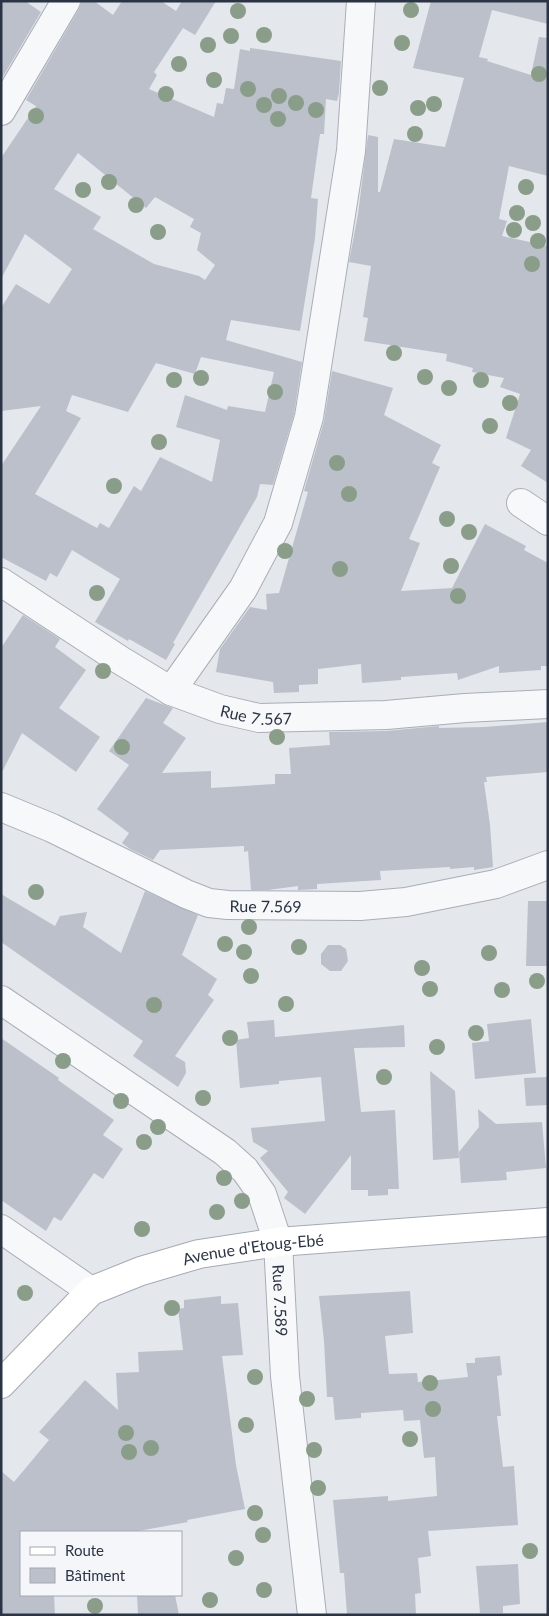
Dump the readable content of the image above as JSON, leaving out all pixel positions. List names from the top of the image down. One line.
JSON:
{"streets":{"main road":["Avenue d'Etoug-Ebé"],"street":["Rue 7.567","Rue 7.569","Rue 7.589"]},"crossings":[["Avenue d'Etoug-Ebé","Rue 7.589"]],"legend":["Route","Bâtiment"]}
